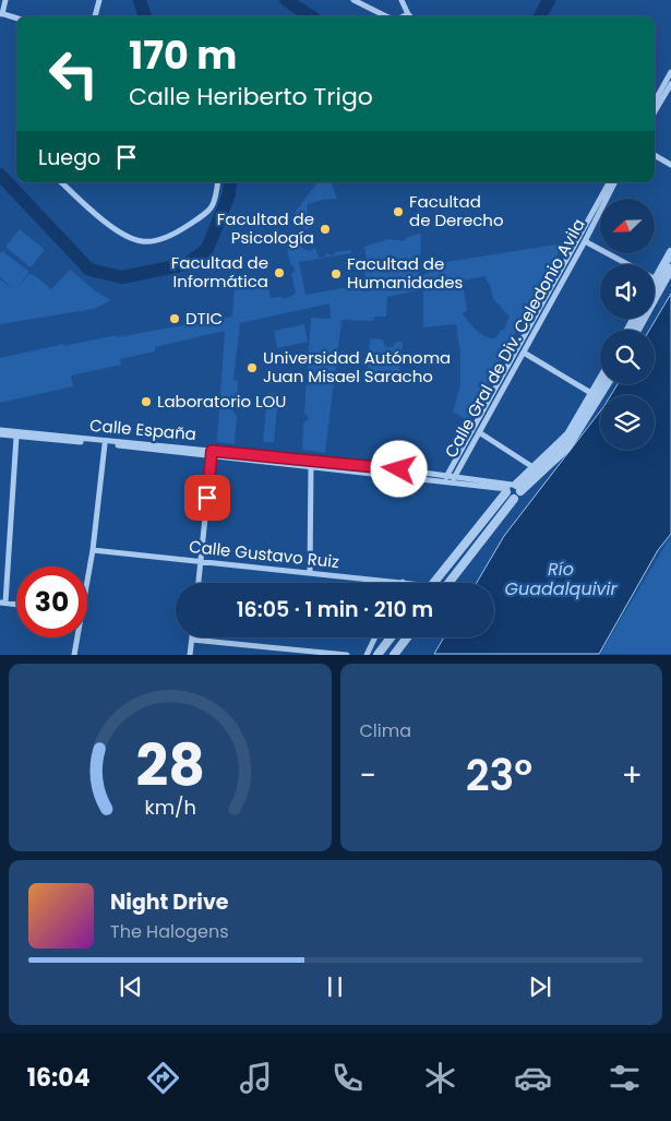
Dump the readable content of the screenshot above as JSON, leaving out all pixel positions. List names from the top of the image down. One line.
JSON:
{"streets":{"street":["Calle Gral de Div. Celedonio Avila","Calle España","Calle Gustavo Ruiz"]},"crossings":[["Calle Gral de Div. Celedonio Avila","Calle España"]],"water":["Río Guadalquivir"],"places":["Facultad de Derecho","Facultad de Psicología","Facultad de Informática","Facultad de Humanidades","DTIC","Universidad Autónoma Juan Misael Saracho","Laboratorio LOU"],"north":"bottom left","page":{"turn":["170 m","Calle Heriberto Trigo"],"then":"Luego","limit":"30","trip":"16:05 · 1 min · 210 m","tile":"Clima","heat":["−","23°","+"],"song":["Night Drive","The Halogens"],"tabs":"16:04","gauge":["28","km/h"]}}
